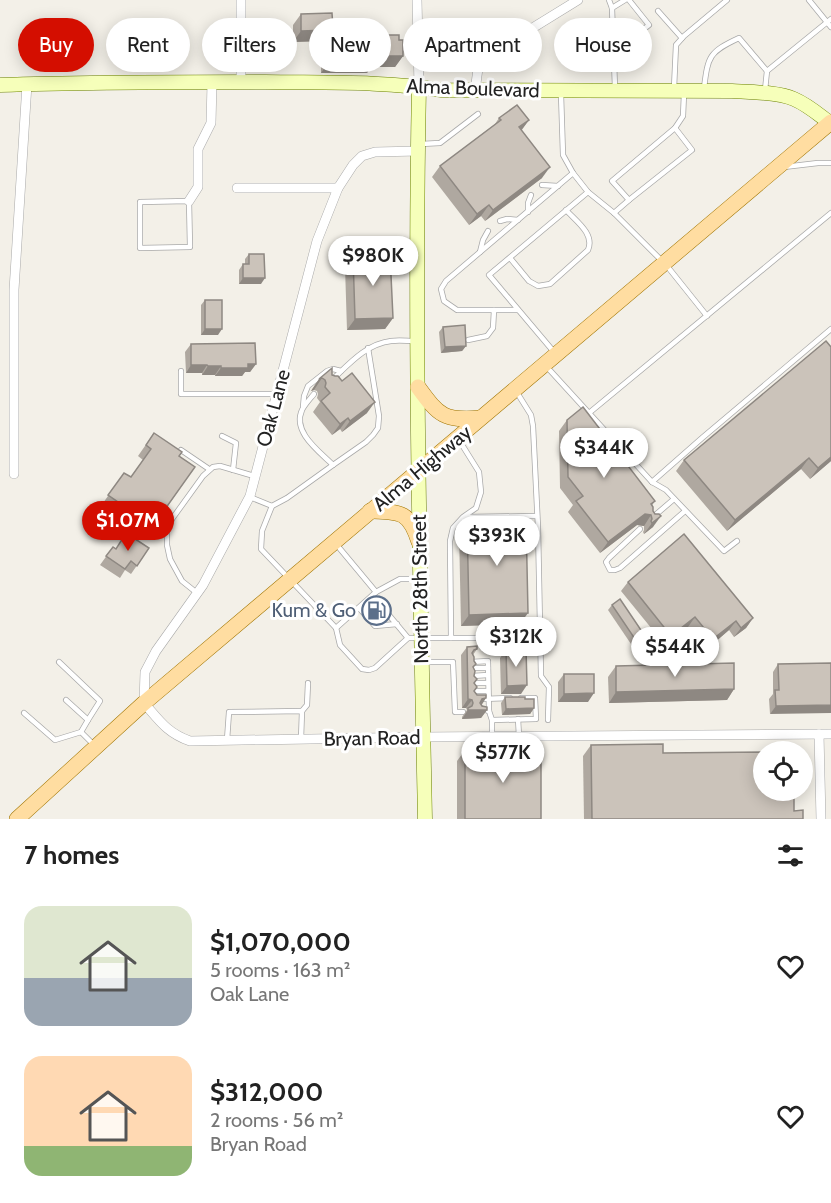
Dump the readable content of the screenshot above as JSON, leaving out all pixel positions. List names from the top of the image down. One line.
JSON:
{"streets":{"main road":["Alma Highway"],"street":["Alma Boulevard","Oak Lane","North 28th Street","Bryan Road"]},"crossings":[["Alma Boulevard","Alma Highway"],["Alma Boulevard","North 28th Street"],["Oak Lane","Alma Highway"],["Oak Lane","North 28th Street"],["Oak Lane","Bryan Road"],["Alma Highway","North 28th Street"],["Alma Highway","Bryan Road"],["North 28th Street","Bryan Road"]],"places":{"fuel station":["Kum & Go"]},"page":{"chip":["Buy","Rent","Filters","New","Apartment","House"],"price":["$980K","$344K","$1.07M","$393K","$312K","$544K","$577K"],"heading":"7 homes","list":[{"name":"$1,070,000","note":"5 rooms · 163 m² · Oak Lane"},{"name":"$312,000","note":"2 rooms · 56 m² · Bryan Road"}]}}
